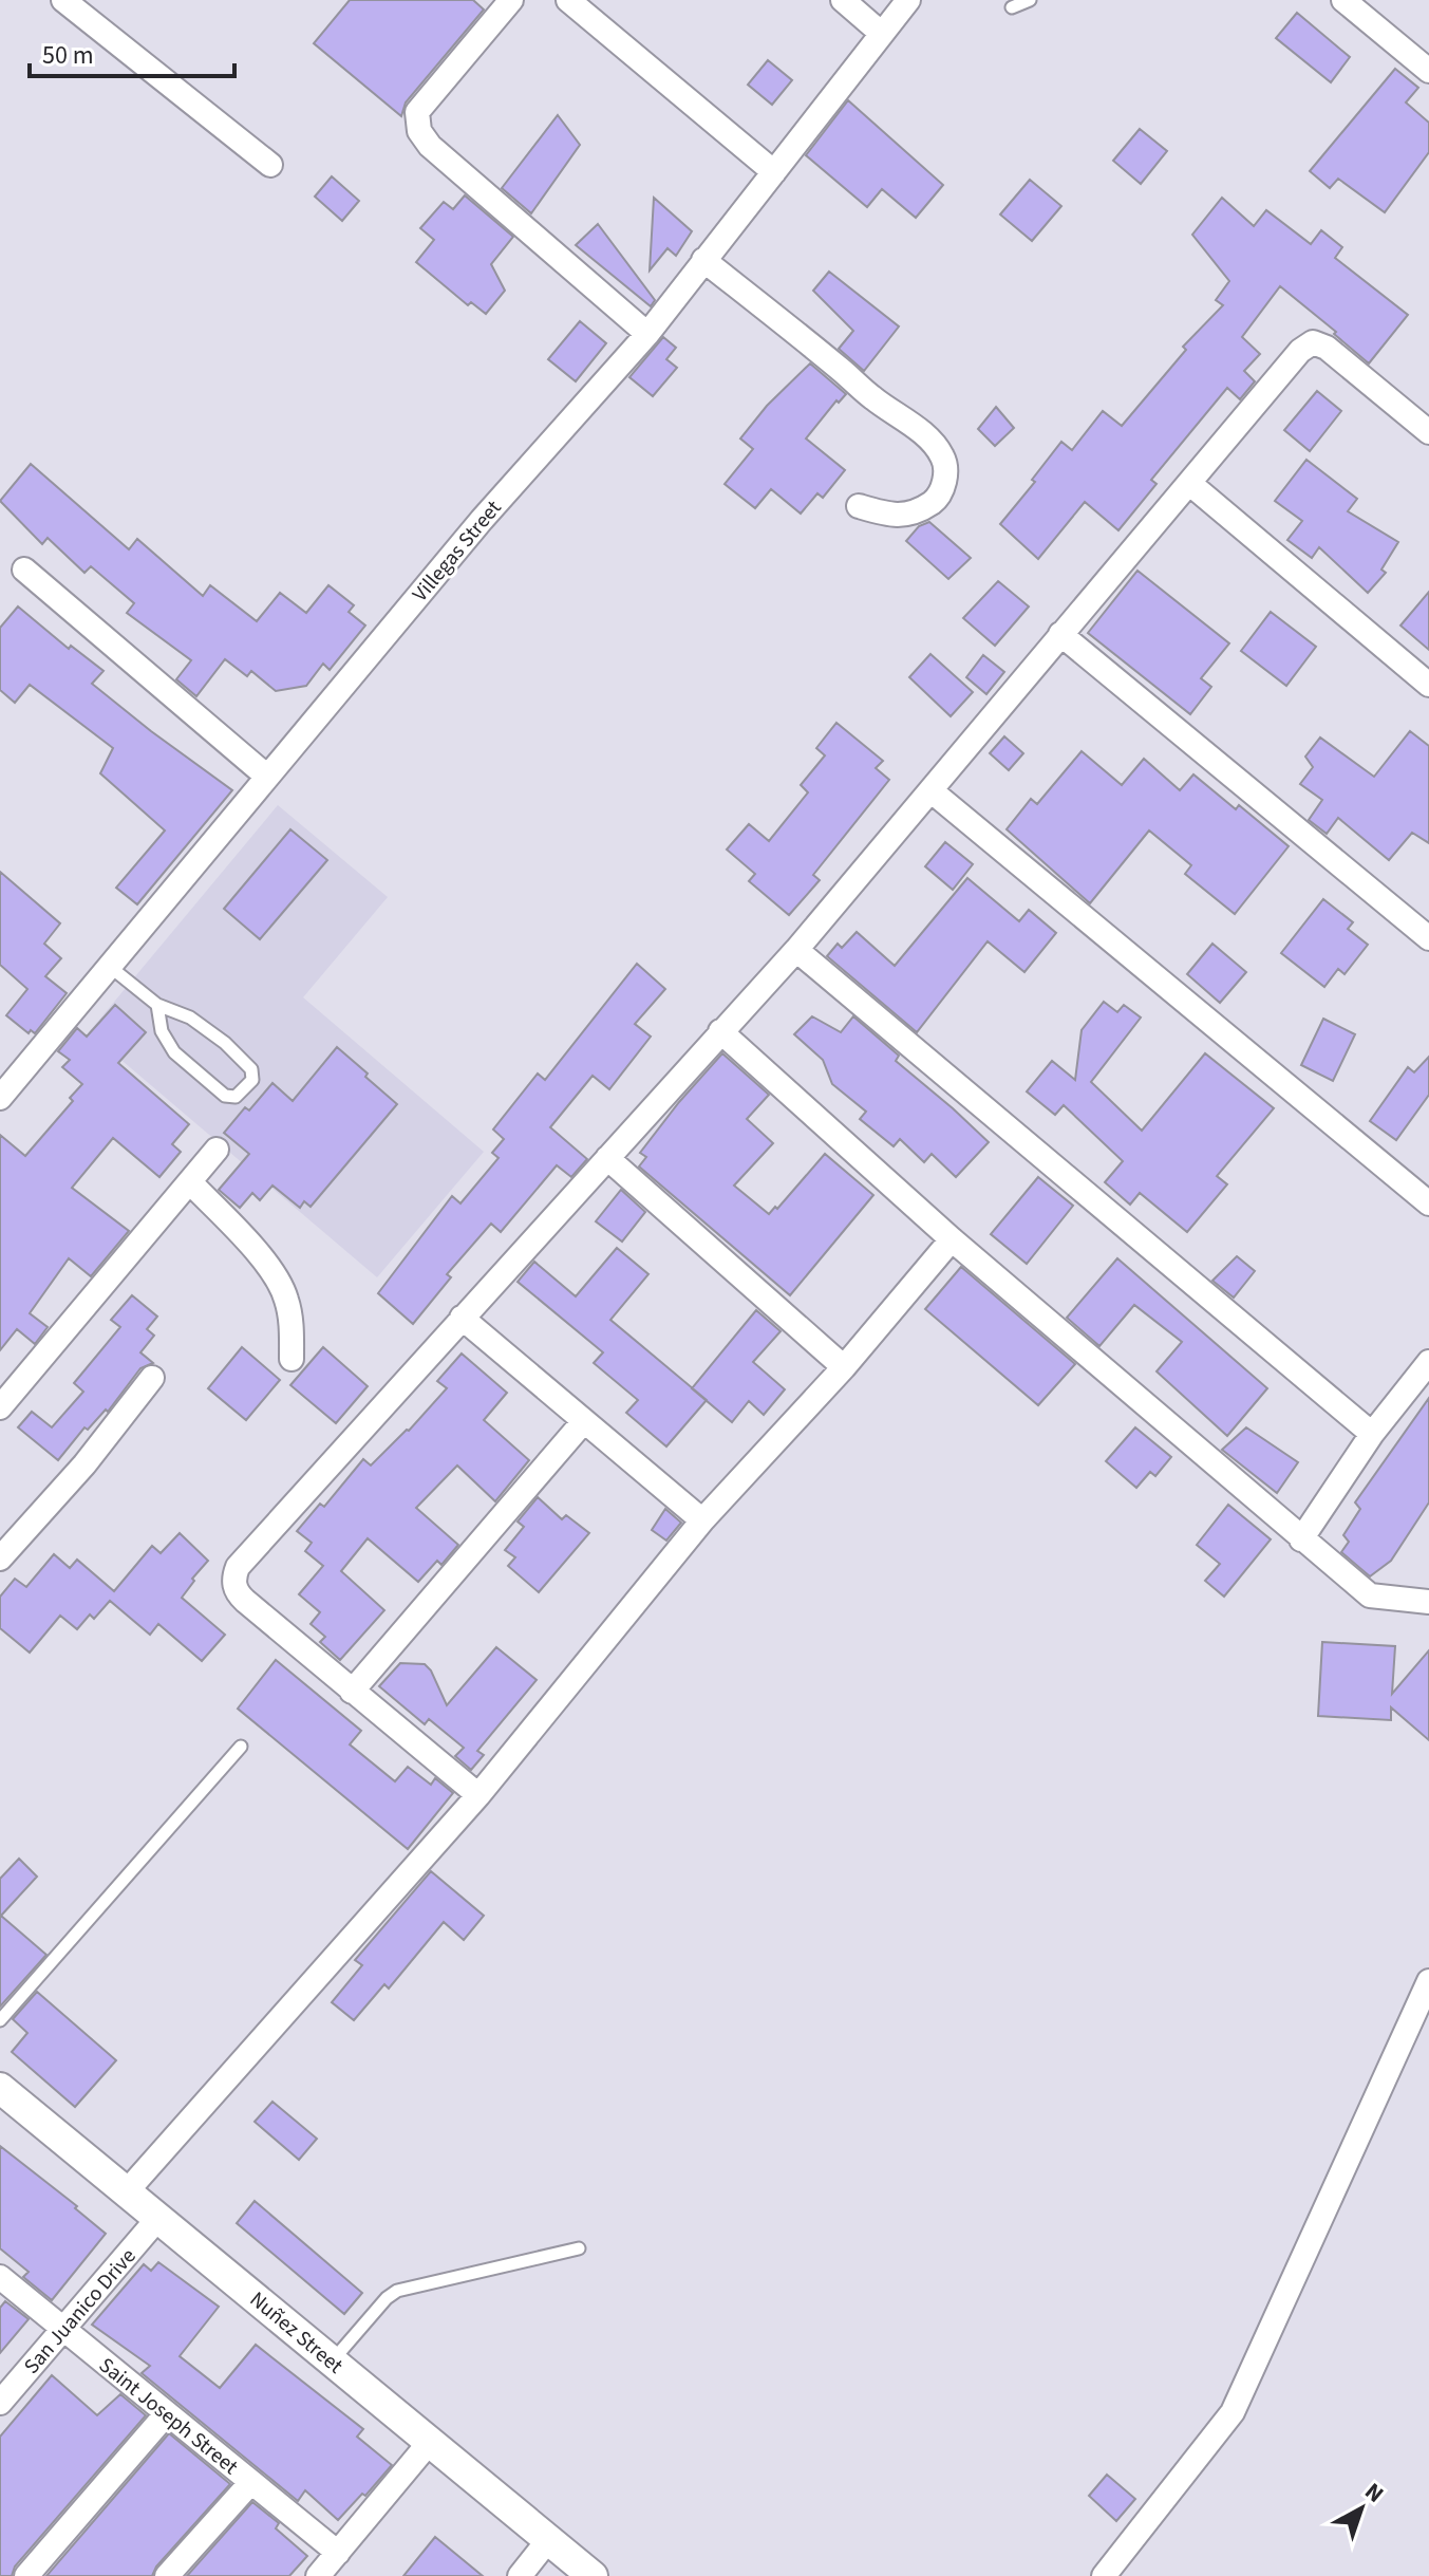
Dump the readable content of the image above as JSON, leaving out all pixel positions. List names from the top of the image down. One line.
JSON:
{"streets":{"street":["Villegas Street","San Juanico Drive","Nuñez Street","Saint Joseph Street"]},"crossings":[["San Juanico Drive","Nuñez Street"],["San Juanico Drive","Saint Joseph Street"]],"scale_bar":"50 m","north":"top right"}
